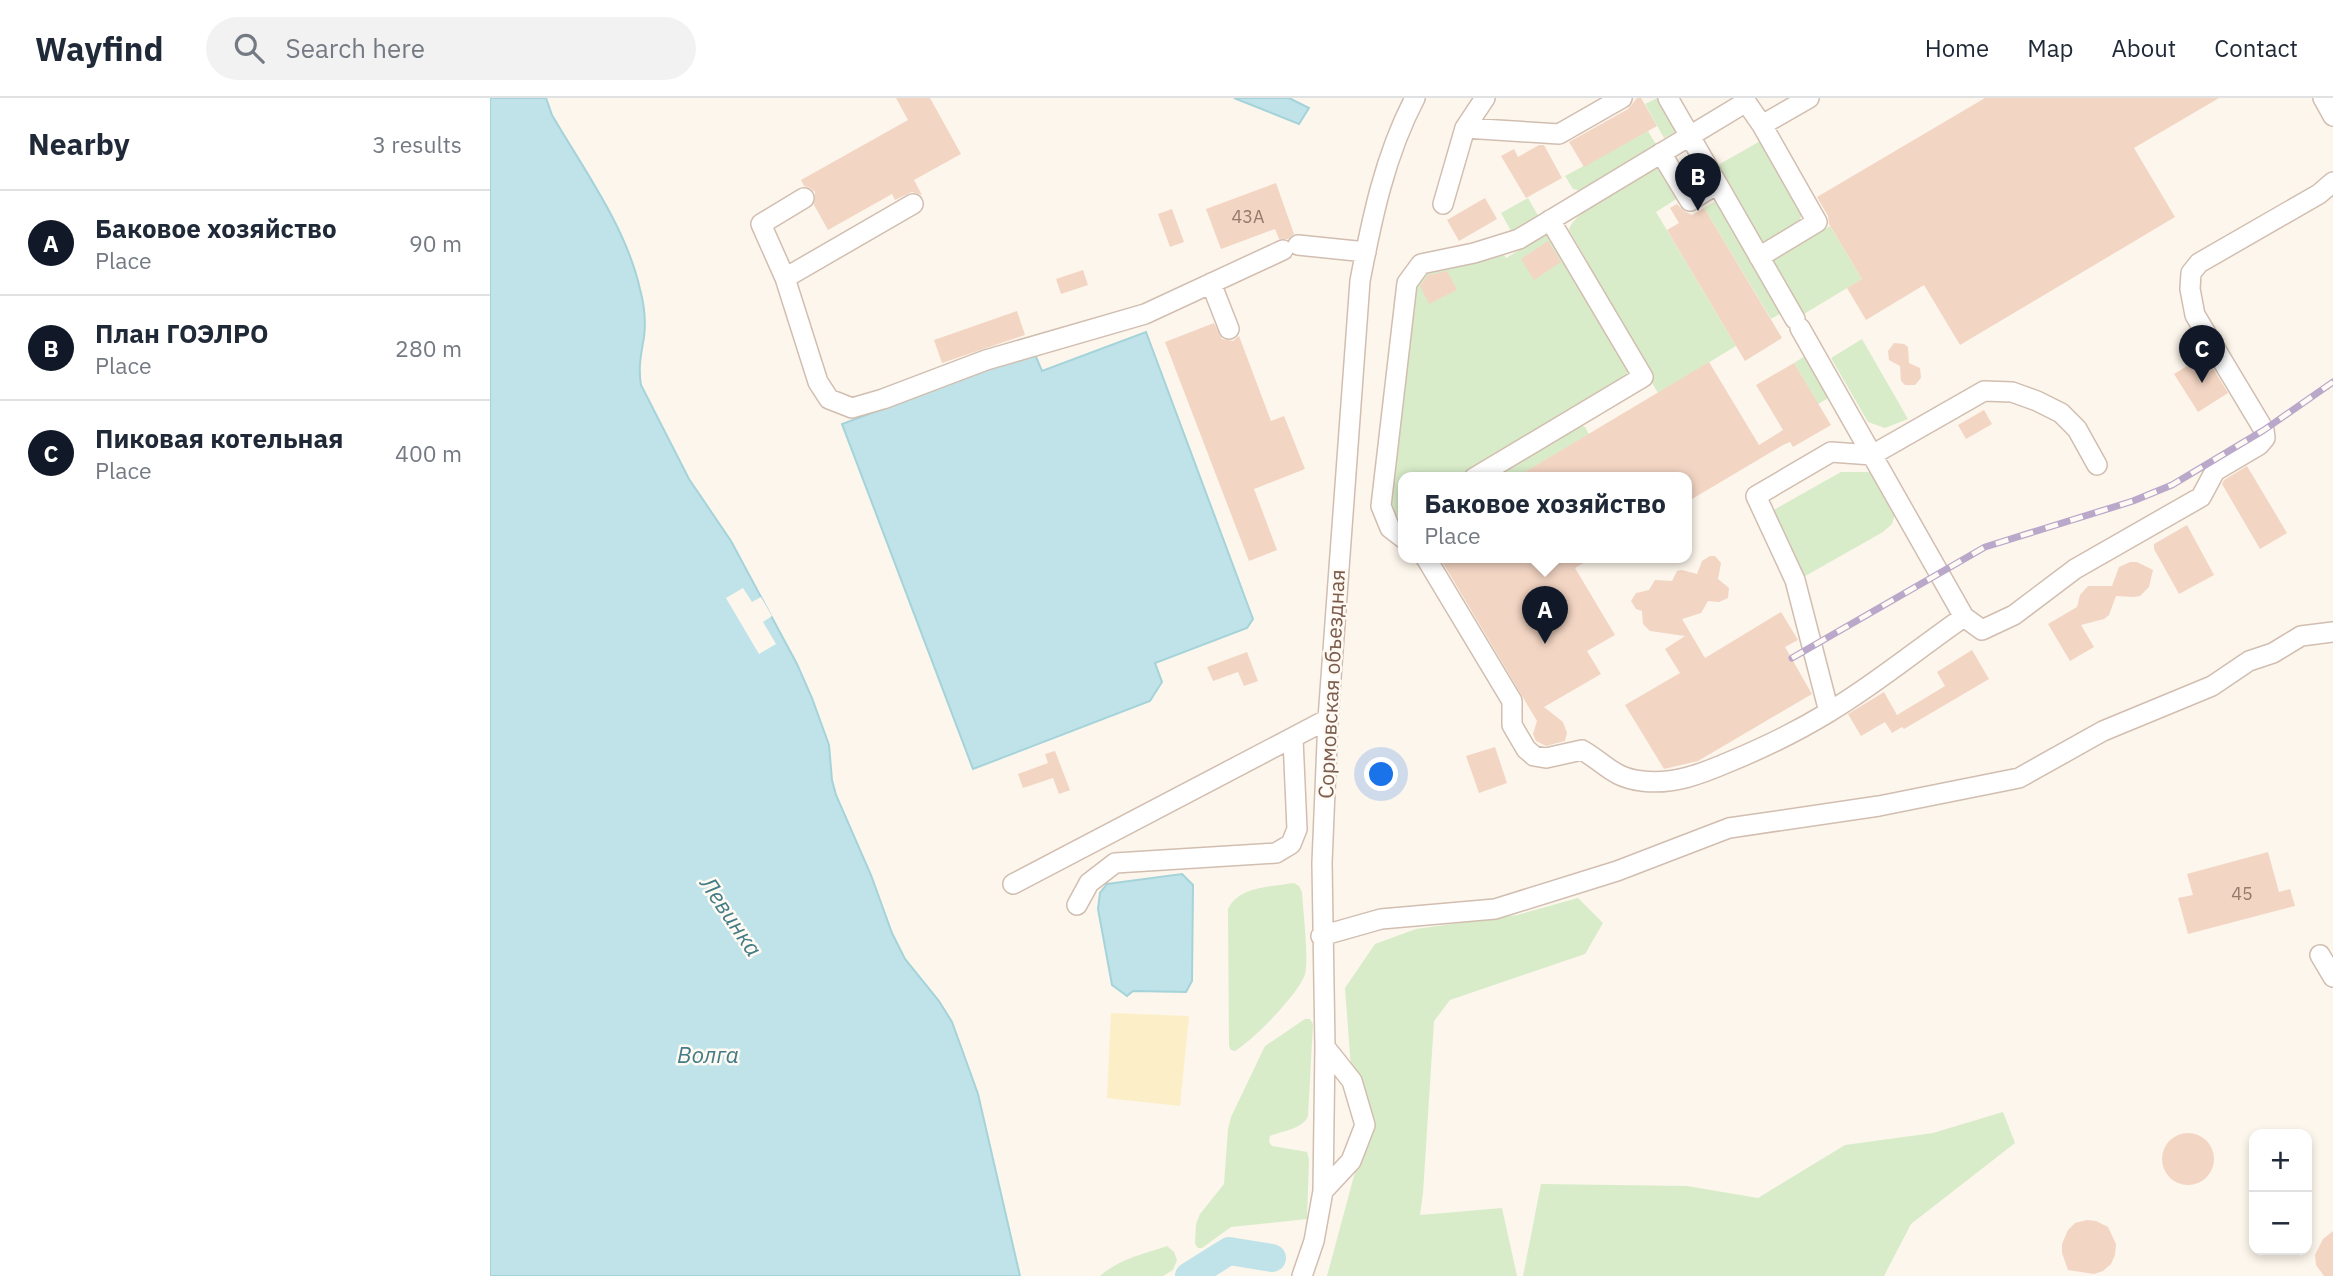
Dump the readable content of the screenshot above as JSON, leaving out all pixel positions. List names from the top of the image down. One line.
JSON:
{"streets":{"street":["Сормовская объездная"]},"water":["Левинка","Волга"],"house_numbers":["43А","45"],"page":{"header":"Wayfind","search":"Search here","nav":["Home","Map","About","Contact"],"heading":["Nearby","3 results"],"pins":["B","C","A"],"list":[{"mark":"A","name":"Баковое хозяйство","note":"Place","value":"90 m"},{"mark":"B","name":"План ГОЭЛРО","note":"Place","value":"280 m"},{"mark":"C","name":"Пиковая котельная","note":"Place","value":"400 m"}],"popup":["Баковое хозяйство","Place"],"map_buttons":["+","−"]}}
